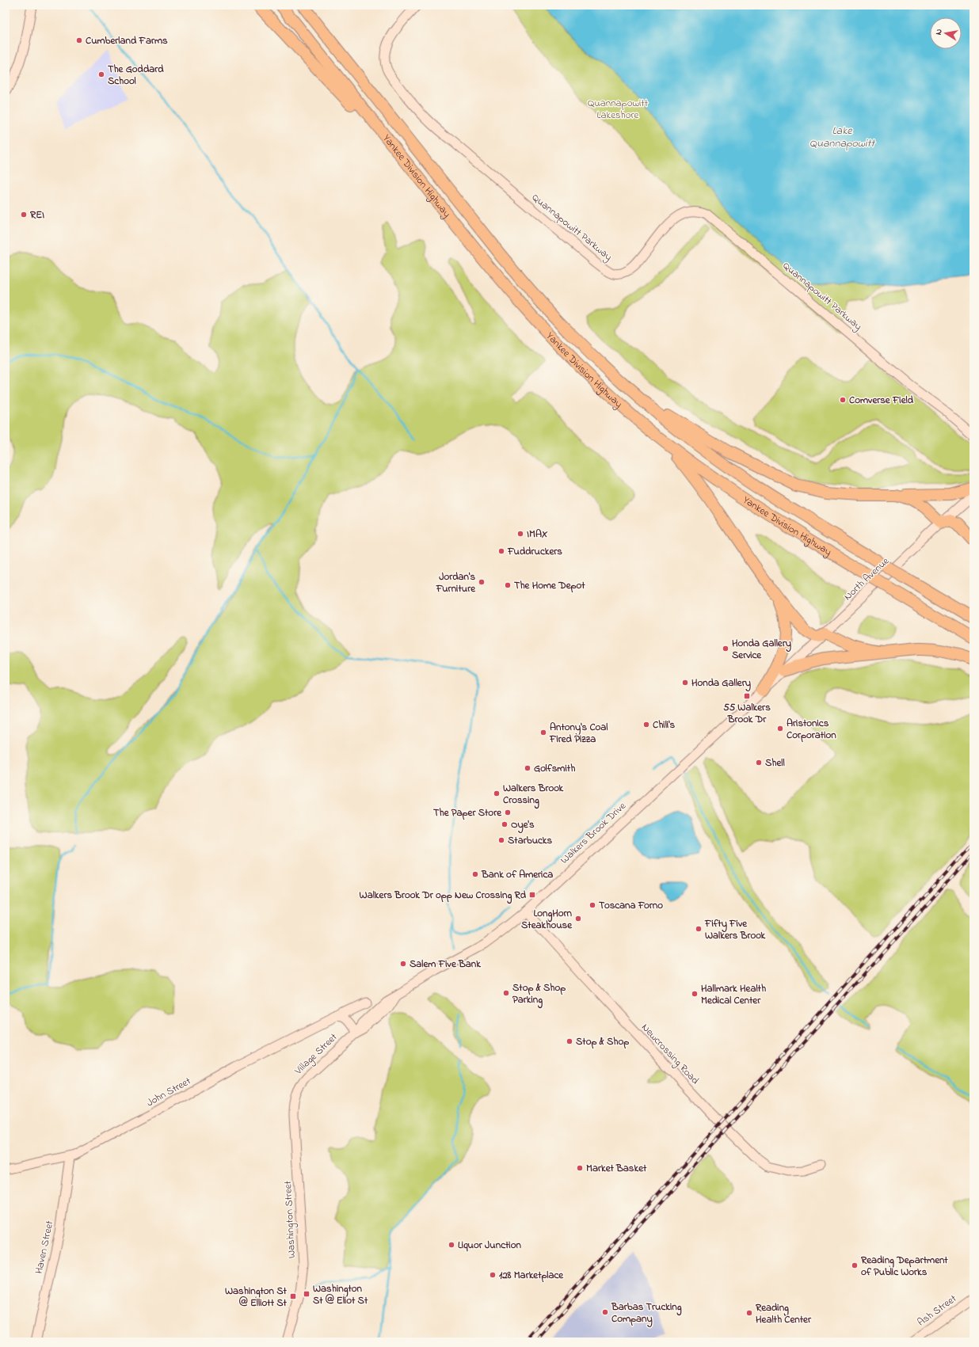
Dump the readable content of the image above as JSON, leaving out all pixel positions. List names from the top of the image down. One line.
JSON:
{"streets":{"highway":["Yankee Division Highway"],"street":["Quannapowitt Parkway","North Avenue","Walkers Brook Drive","Village Street","Newcrossing Road","John Street","Washington Street","Haven Street","Ash Street"]},"crossings":[["North Avenue","Walkers Brook Drive"],["Walkers Brook Drive","Village Street"],["Walkers Brook Drive","Newcrossing Road"],["Village Street","Washington Street"],["John Street","Haven Street"]],"water":["Lake Quannapowitt"],"parks":["Quannapowitt Lakeshore"],"places":{"other":["Cumberland Farms","The Goddard School","REI","Comverse Field","IMAX","Fuddruckers","Jordan's Furniture","The Home Depot","Honda Gallery Service","Honda Gallery","Chili's","Aristonics Corporation","Antony's Coal Fired Pizza","Shell","Golfsmith","Walkers Brook Crossing","The Paper Store","Oye's","Starbucks","Bank of America","Toscana Forno","LongHorn Steakhouse","Fifty Five Walkers Brook","Salem Five Bank","Stop & Shop Parking","Hallmark Health Medical Center","Stop & Shop","Market Basket","Liquor Junction","Reading Department of Public Works","128 Marketplace","Barbas Trucking Company","Reading Health Center"],"transit":["55 Walkers Brook Dr","Walkers Brook Dr opp New Crossing Rd","Washington St @ Eliot St","Washington St @ Elliott St"]},"north":"left"}
